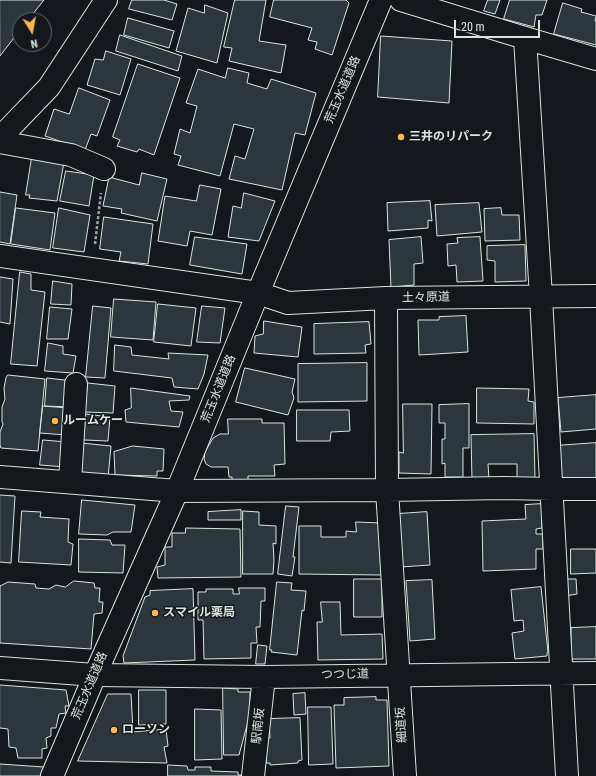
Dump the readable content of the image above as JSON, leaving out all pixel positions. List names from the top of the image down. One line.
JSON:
{"streets":{"street":["荒玉水道道路","土々原道","つつじ道","細道坂","駅南坂"]},"crossings":[["荒玉水道道路","土々原道"],["荒玉水道道路","つつじ道"],["土々原道","細道坂"],["つつじ道","細道坂"],["つつじ道","駅南坂"]],"places":["三井のリパーク","ルームケー","スマイル薬局","ローソン"],"scale_bar":"20 m","north":"bottom"}
